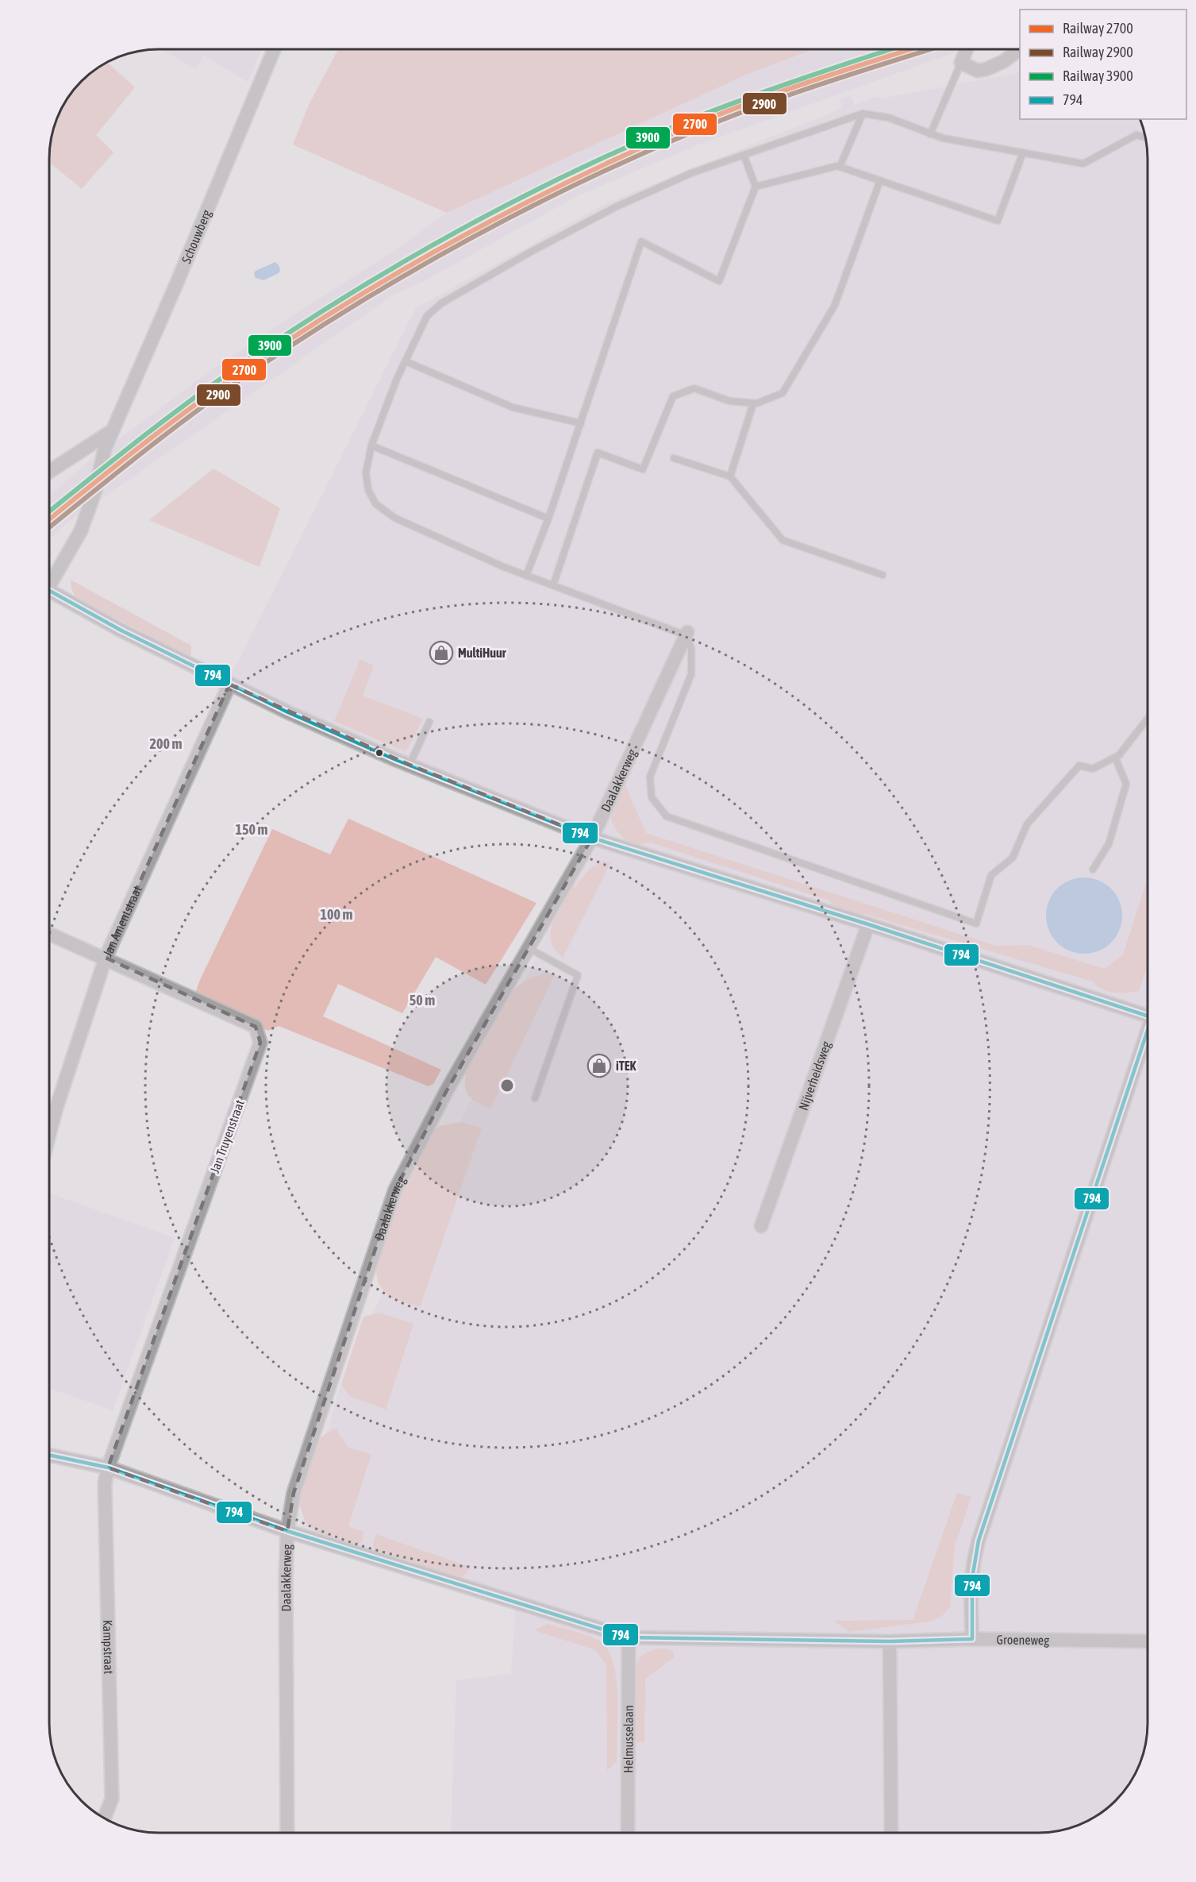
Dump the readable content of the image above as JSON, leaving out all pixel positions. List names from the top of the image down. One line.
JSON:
{"streets":{"street":["Schouwberg","Daalakkerweg","Jan Amentstraat","Nijverheidsweg","Jan Truyenstraat","Groeneweg","Kampstraat","Helmusselaan"]},"crossings":[["Daalakkerweg","Groeneweg"],["Jan Amentstraat","Jan Truyenstraat"],["Jan Truyenstraat","Groeneweg"],["Jan Truyenstraat","Kampstraat"],["Groeneweg","Kampstraat"],["Groeneweg","Helmusselaan"]],"places":{"shop":["MultiHuur","iTEK"]},"lines":["rail line 2700","rail line 2900","rail line 3900","transit line 794"],"legend":["Railway 2700","Railway 2900","Railway 3900","794"],"rings":["200 m","150 m","100 m","50 m"]}
